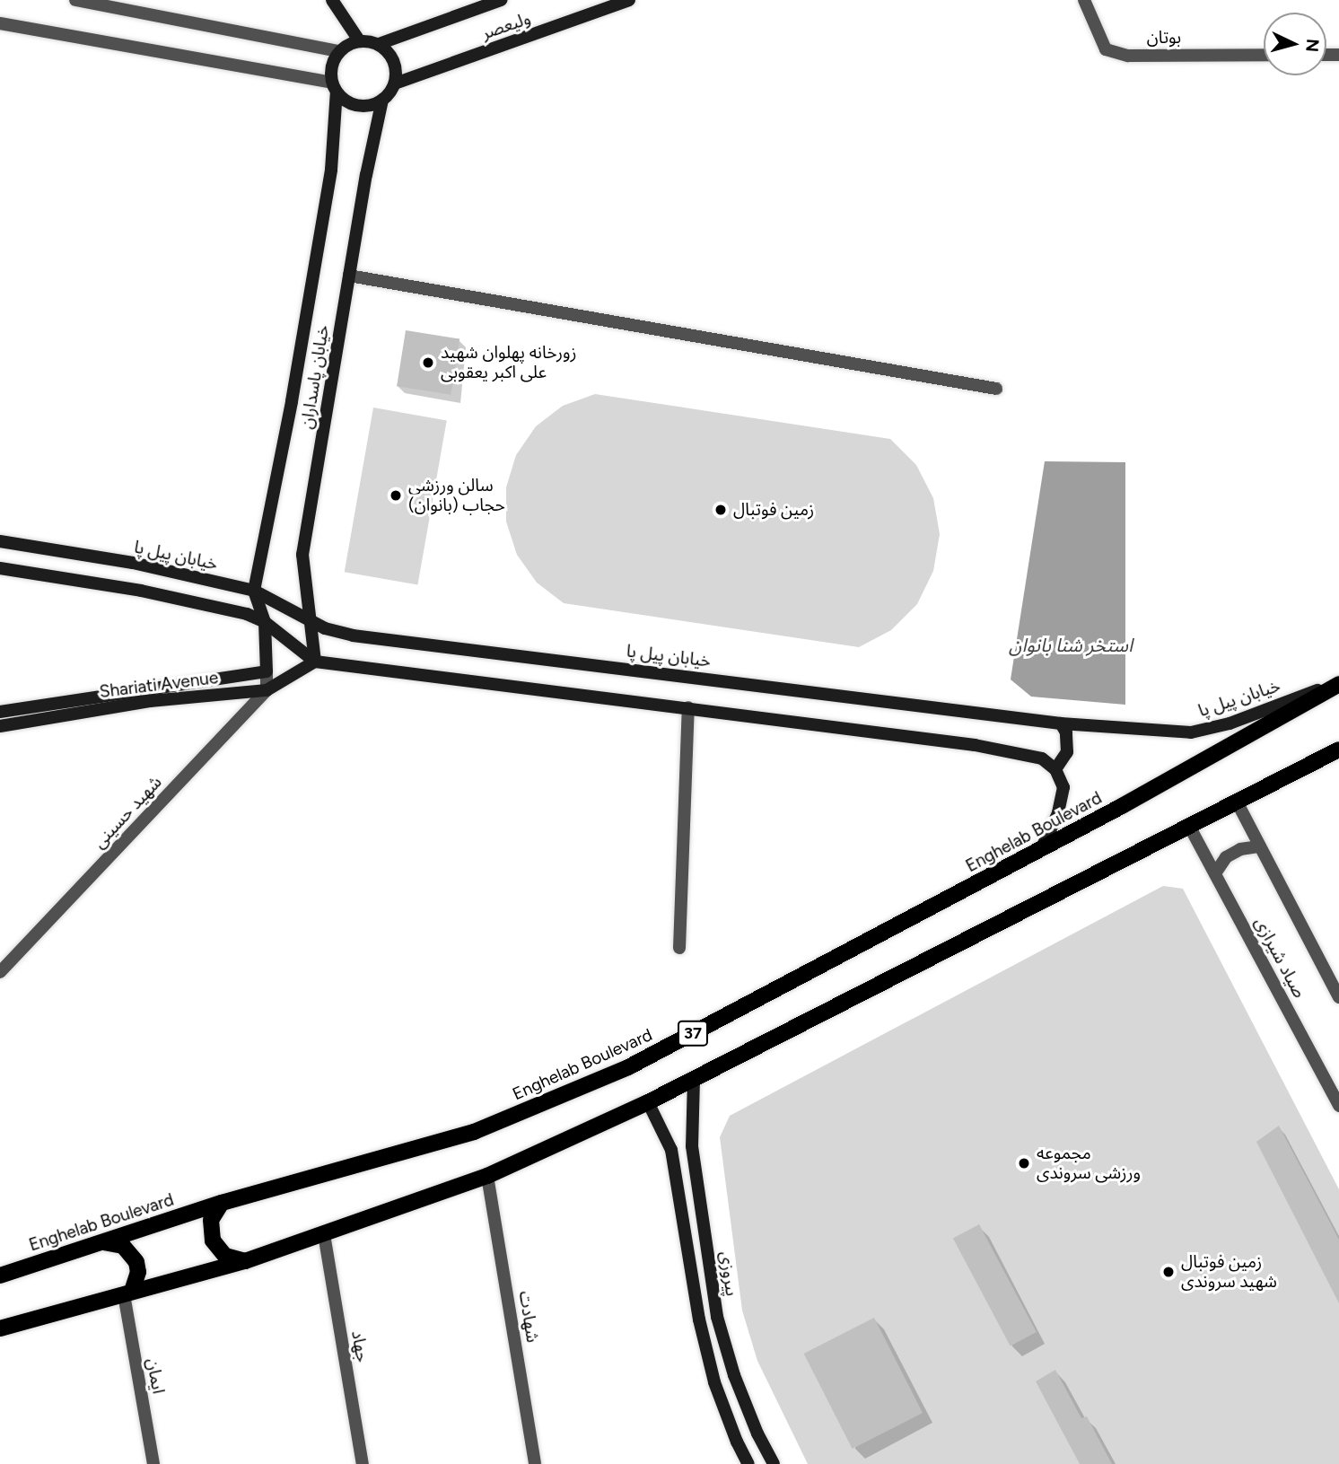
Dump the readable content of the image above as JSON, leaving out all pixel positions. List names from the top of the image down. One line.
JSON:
{"streets":{"main road":["ولیعصر","خیابان پاسداران","خیابان پیل پا","Shariati Avenue","Enghelab Boulevard","37","پیروزی"],"street":["بوتان","شهید حسینی","صیاد شیرازی","شهادت","جهاد","ایمان"]},"crossings":[["ولیعصر","خیابان پاسداران"],["خیابان پاسداران","خیابان پیل پا"],["خیابان پاسداران","Shariati Avenue"],["خیابان پیل پا","Enghelab Boulevard"],["Shariati Avenue","شهید حسینی"],["صیاد شیرازی","37"],["37","پیروزی"],["37","شهادت"],["37","جهاد"],["37","ایمان"]],"water":["استخر شنا بانوان"],"places":["زورخانه پهلوان شهید علی اکبر یعقوبی","سالن ورزشی حجاب (بانوان)","زمین فوتبال","مجموعه ورزشی سروندی","زمین فوتبال شهید سروندی"],"north":"right"}
